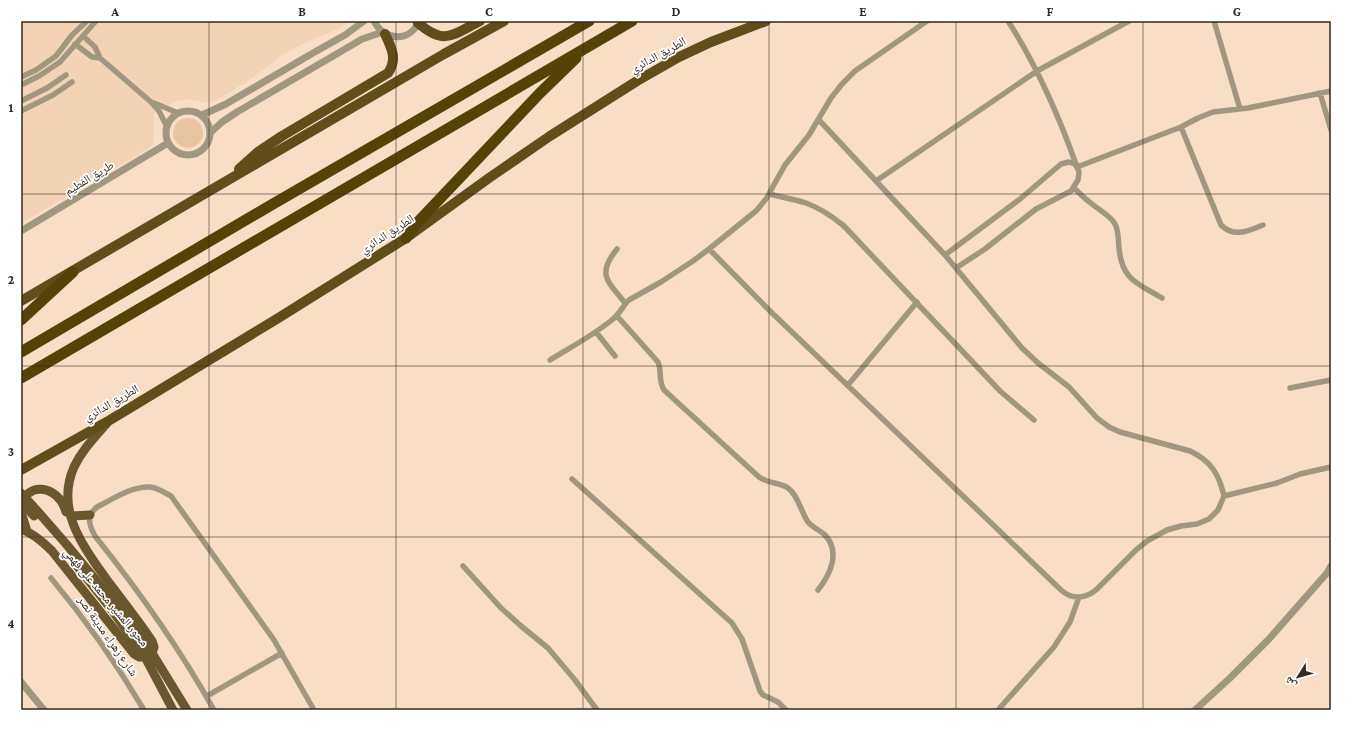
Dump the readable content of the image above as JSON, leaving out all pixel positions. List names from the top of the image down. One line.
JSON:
{"streets":{"highway":["الطريق الدائري"],"main road":["محور المشير محمد على فهمي"],"street":["طريق الفطيم","شارع زهراء مدينة نصر"]},"crossings":[["الطريق الدائري","محور المشير محمد على فهمي"]],"north":"bottom left","grid":{"columns":["A","B","C","D","E","F","G"],"rows":["1","2","3","4"]}}
